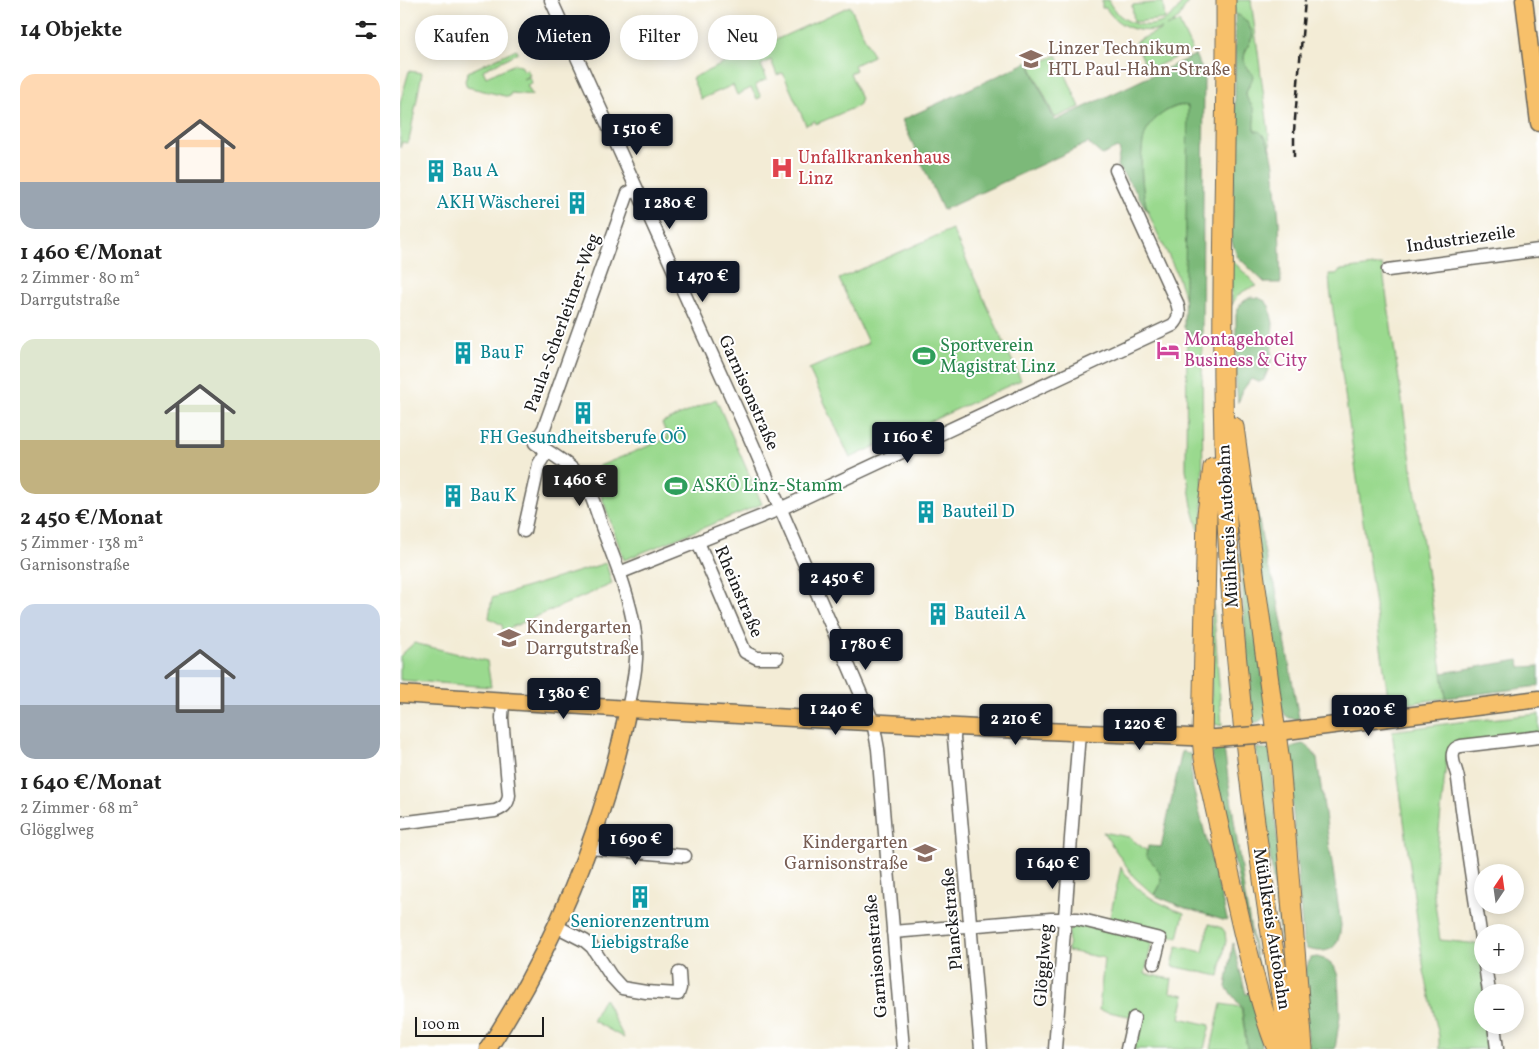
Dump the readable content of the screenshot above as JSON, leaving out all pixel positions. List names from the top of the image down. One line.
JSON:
{"streets":{"highway":["Mühlkreis Autobahn"],"street":["Industriezeile","Paula-Scherleitner-Weg","Garnisonstraße","Rheinstraße","Planckstraße","Glögglweg"]},"crossings":[["Paula-Scherleitner-Weg","Garnisonstraße"]],"places":{"school or university":["Linzer Technikum - HTL Paul-Hahn-Straße","Kindergarten Darrgutstraße","Kindergarten Garnisonstraße"],"hospital":["Unfallkrankenhaus Linz"],"building":["Bau A","AKH Wäscherei","Bau F","FH Gesundheitsberufe OÖ","Bau K","Bauteil D","Bauteil A","Seniorenzentrum Liebigstraße"],"hotel":["Montagehotel Business & City"],"sports":["Sportverein Magistrat Linz","ASKÖ Linz-Stamm"]},"scale_bar":"100 m","north":"top","page":{"heading":"14 Objekte","chip":["Kaufen","Mieten","Filter","Neu"],"list":[{"name":"1 460 €/Monat","note":"2 Zimmer · 80 m² · Darrgutstraße"},{"name":"2 450 €/Monat","note":"5 Zimmer · 138 m² · Garnisonstraße"},{"name":"1 640 €/Monat","note":"2 Zimmer · 68 m² · Glögglweg"}],"price":["1 510 €","1 280 €","1 470 €","1 160 €","1 460 €","2 450 €","1 780 €","1 380 €","1 240 €","1 020 €","2 210 €","1 220 €","1 690 €","1 640 €"],"map_buttons":["+","−"],"scale":"100 m"}}
